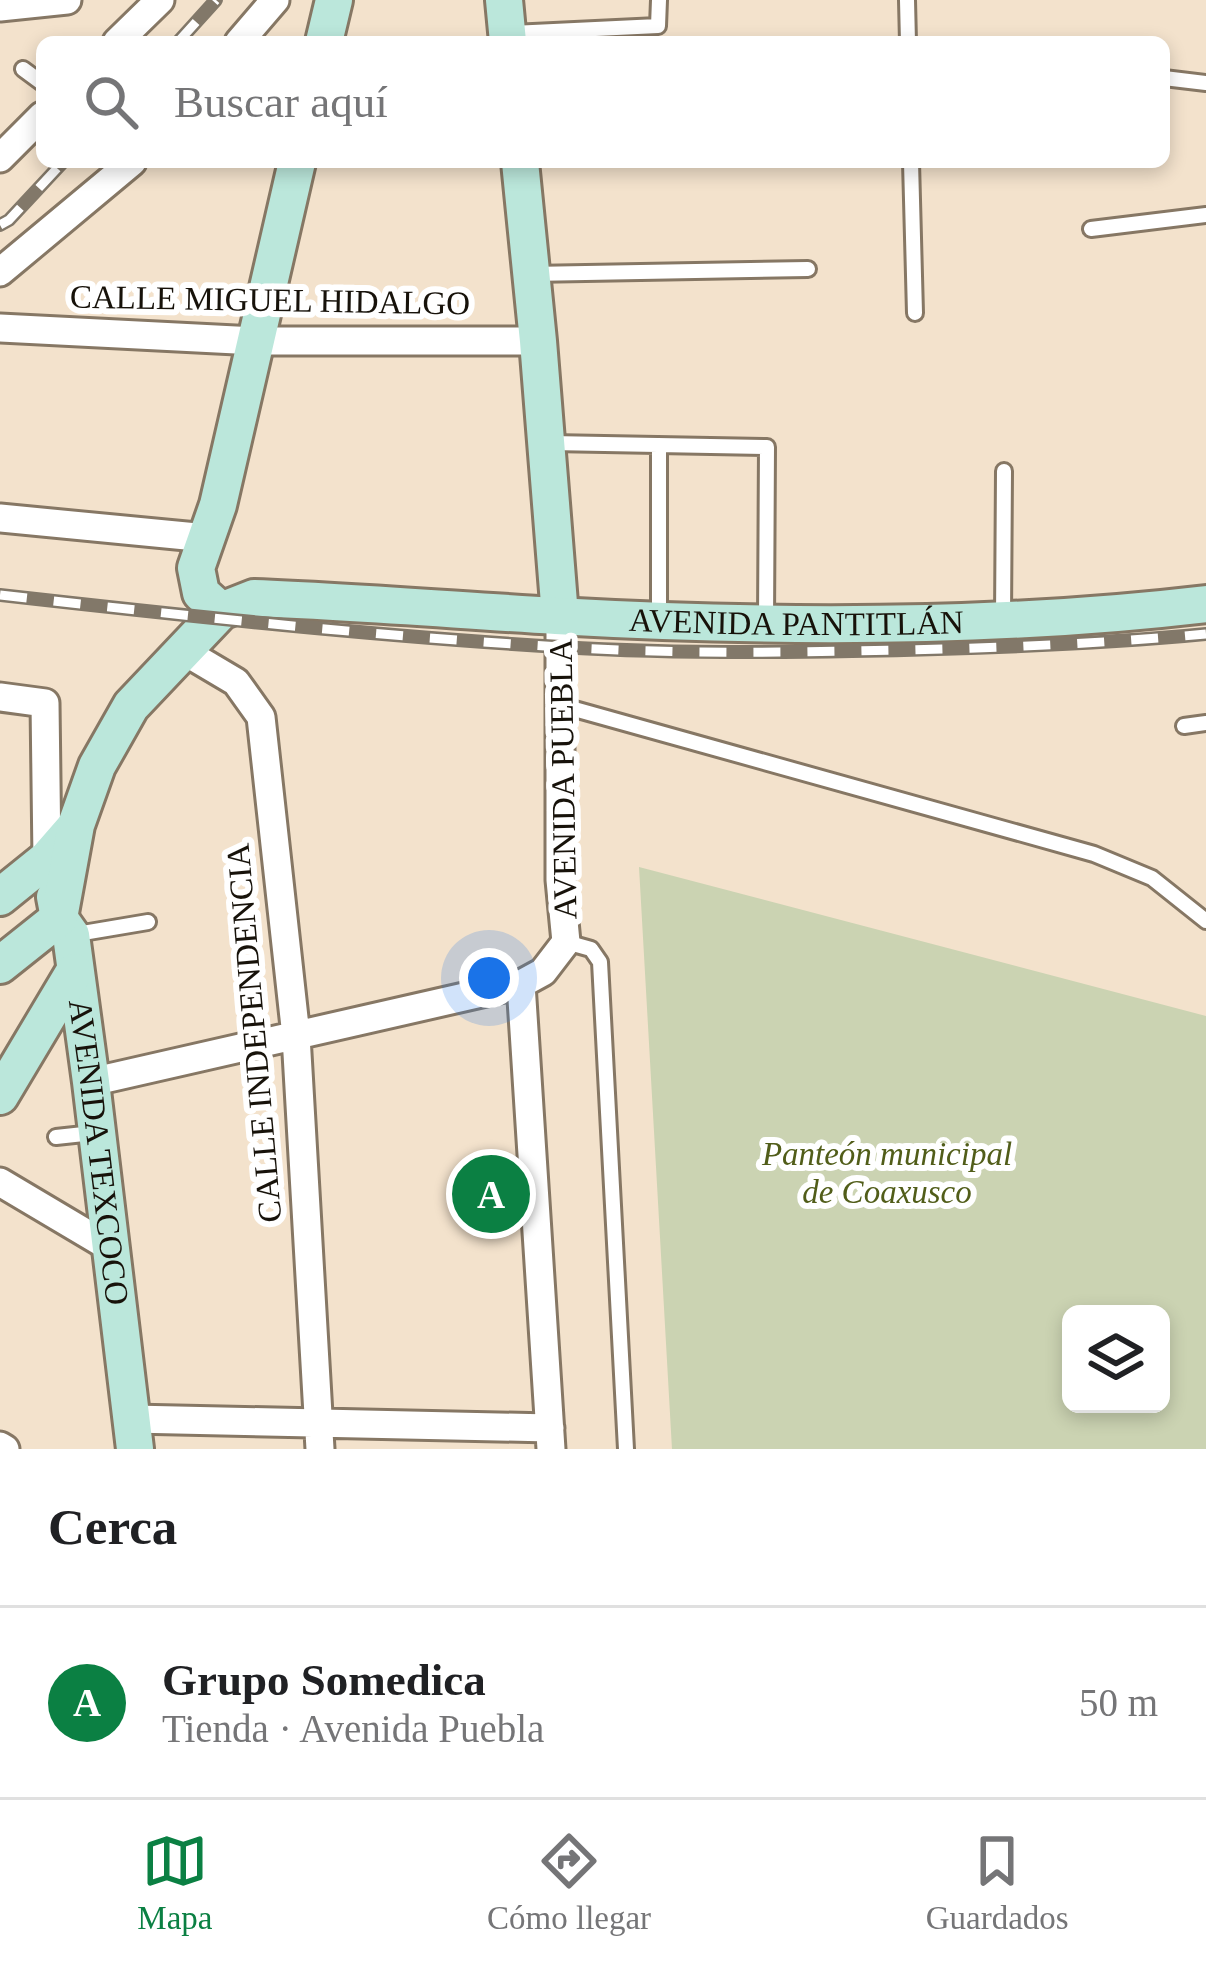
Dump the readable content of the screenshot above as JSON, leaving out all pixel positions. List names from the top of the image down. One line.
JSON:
{"streets":{"main road":["AVENIDA PANTITLÁN","AVENIDA PUEBLA","AVENIDA TEXCOCO"],"street":["CALLE MIGUEL HIDALGO","CALLE INDEPENDENCIA"]},"crossings":[["CALLE MIGUEL HIDALGO","AVENIDA PUEBLA"],["AVENIDA PANTITLÁN","AVENIDA PUEBLA"]],"parks":["Panteón municipal de Coaxusco"],"page":{"search":"Buscar aquí","pins":"A","heading":"Cerca","list":[{"mark":"A","name":"Grupo Somedica","note":"Tienda · Avenida Puebla","value":"50 m"}],"nav":["Mapa","Cómo llegar","Guardados"]}}
